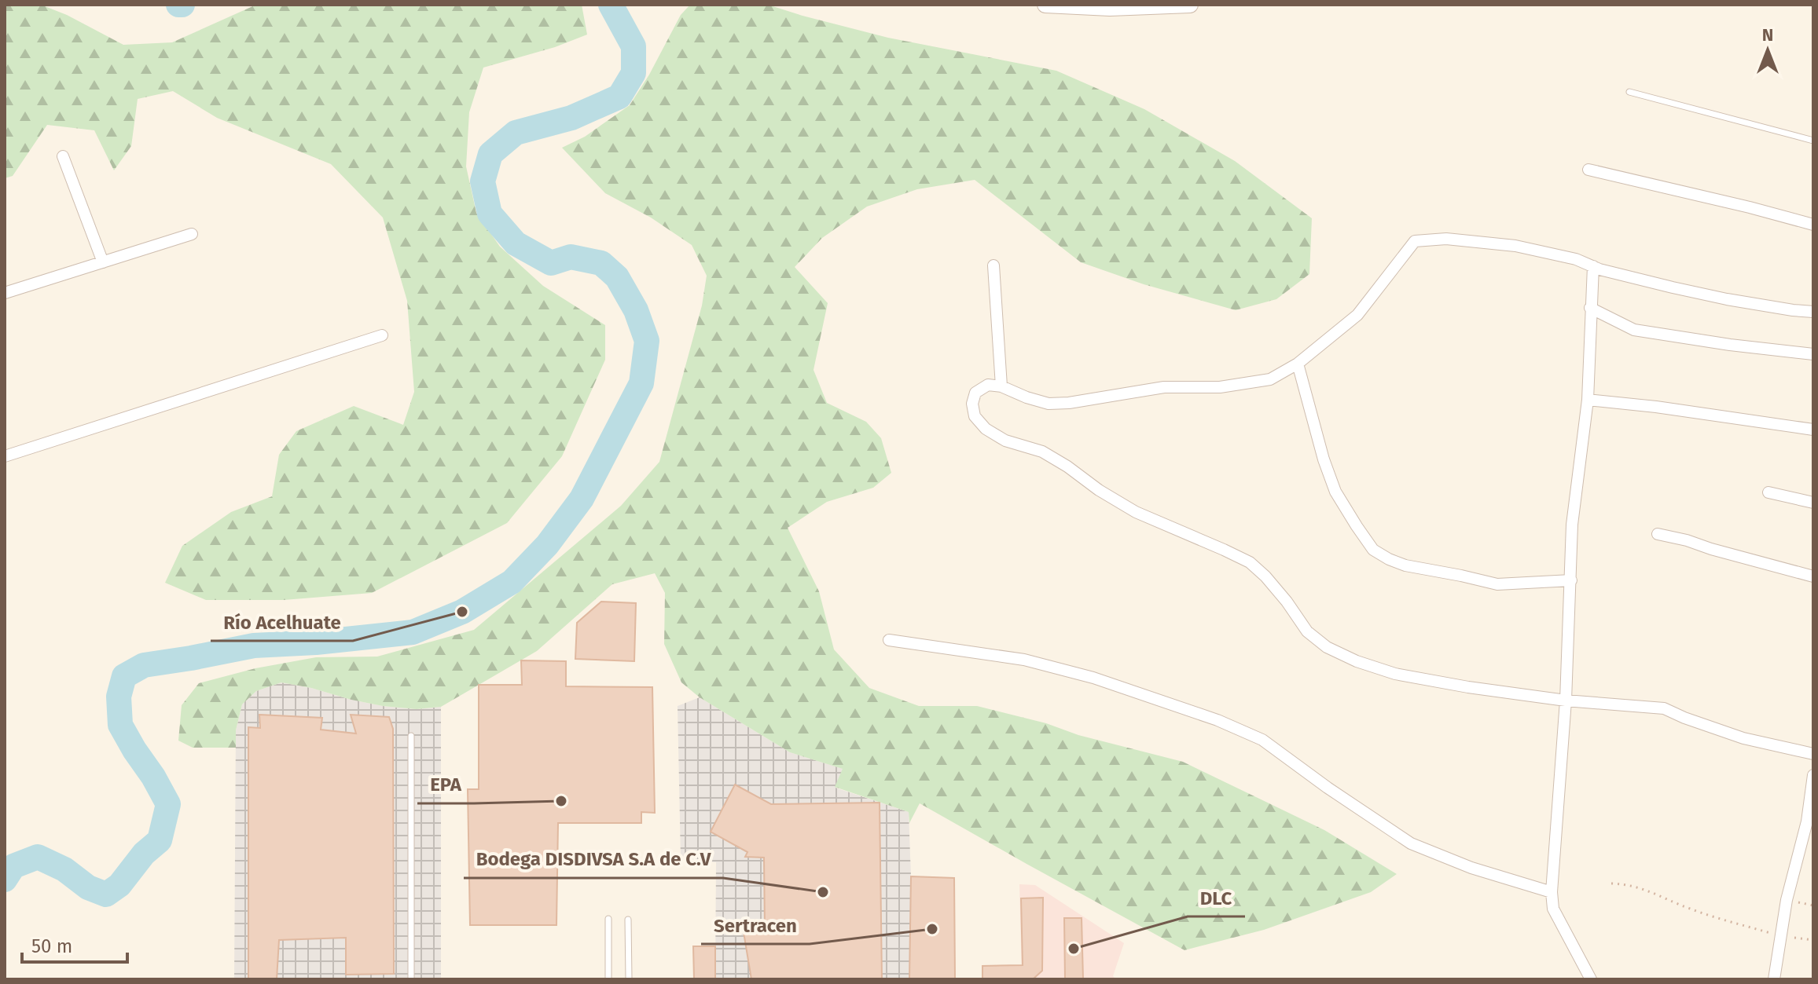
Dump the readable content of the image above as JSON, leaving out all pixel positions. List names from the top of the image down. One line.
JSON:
{"places":["Río Acelhuate","EPA","Bodega DISDIVSA S.A de C.V","Sertracen","DLC"],"scale_bar":"50 m","north":"top"}
